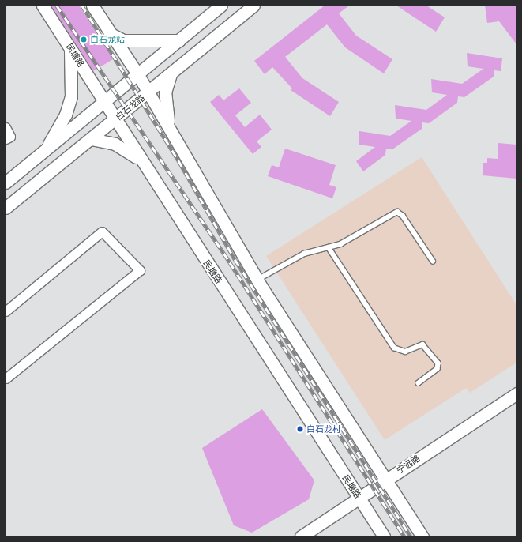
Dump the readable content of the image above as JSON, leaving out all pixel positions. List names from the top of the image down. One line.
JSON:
{"streets":{"main road":["民塘路","白石龙路","宁远路"]},"crossings":[["民塘路","白石龙路"],["民塘路","宁远路"]],"places":["白石龙站","白石龙村"]}
